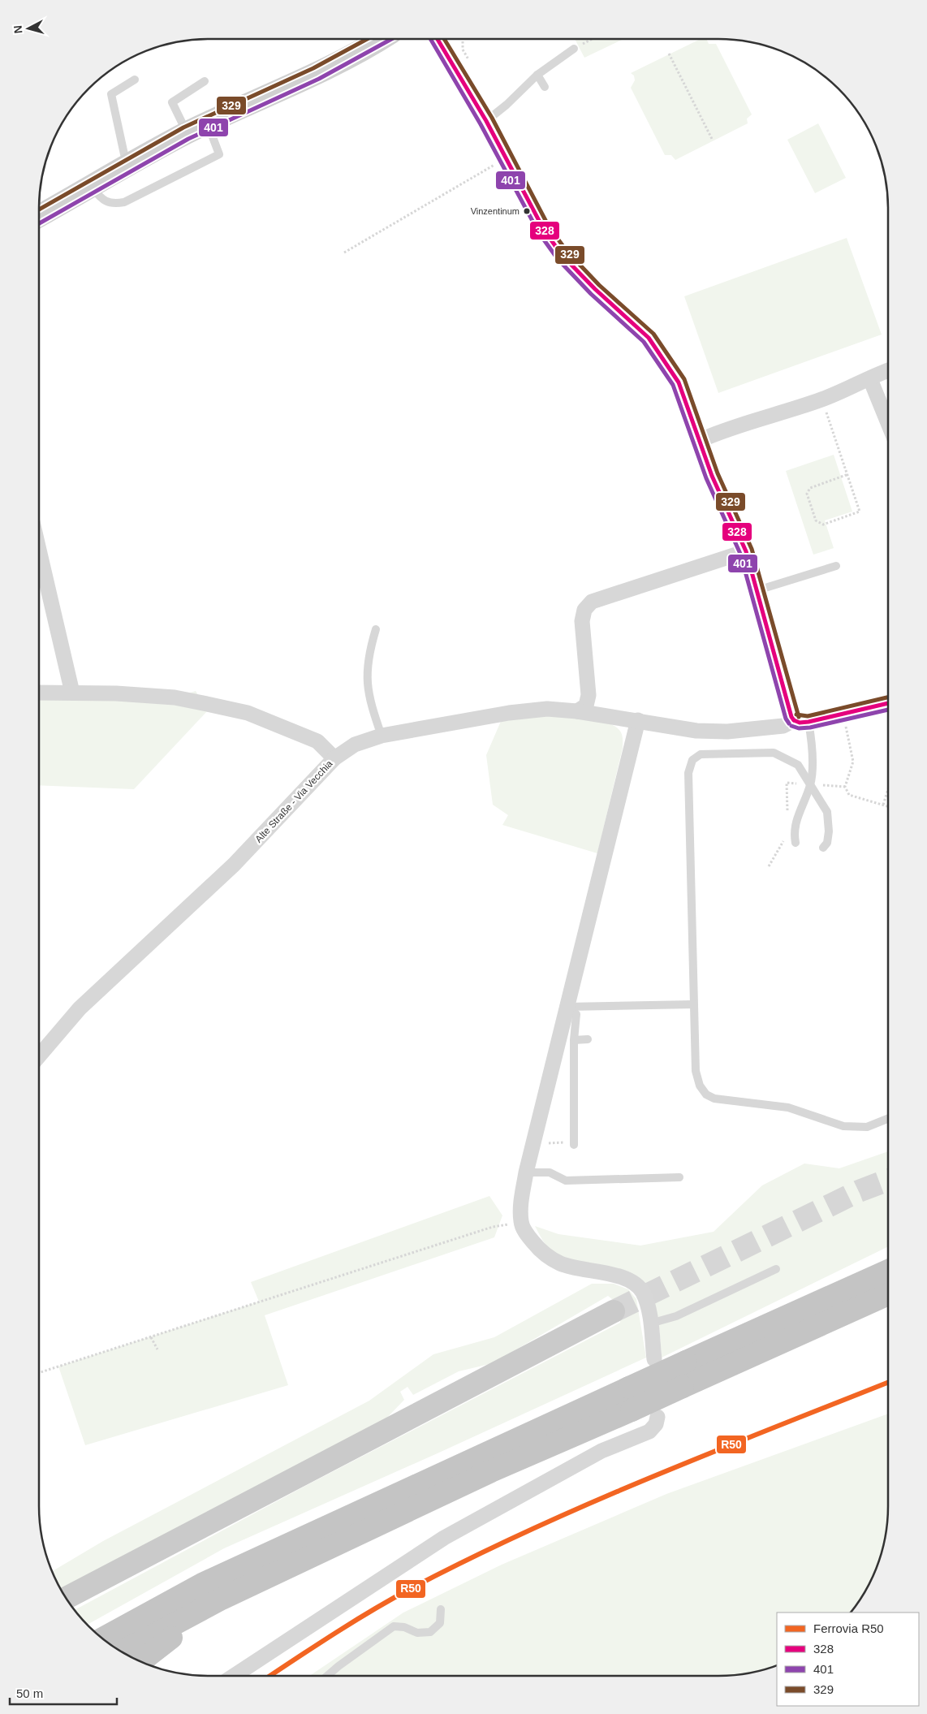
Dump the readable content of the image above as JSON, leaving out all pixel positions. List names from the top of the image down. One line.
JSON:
{"streets":{"street":["Alte Straße - Via Vecchia"]},"places":["Vinzentinum"],"lines":["transit line 328","transit line 401","transit line 329","rail line R50"],"legend":["Ferrovia R50","328","401","329"],"scale_bar":"50 m","north":"left"}
